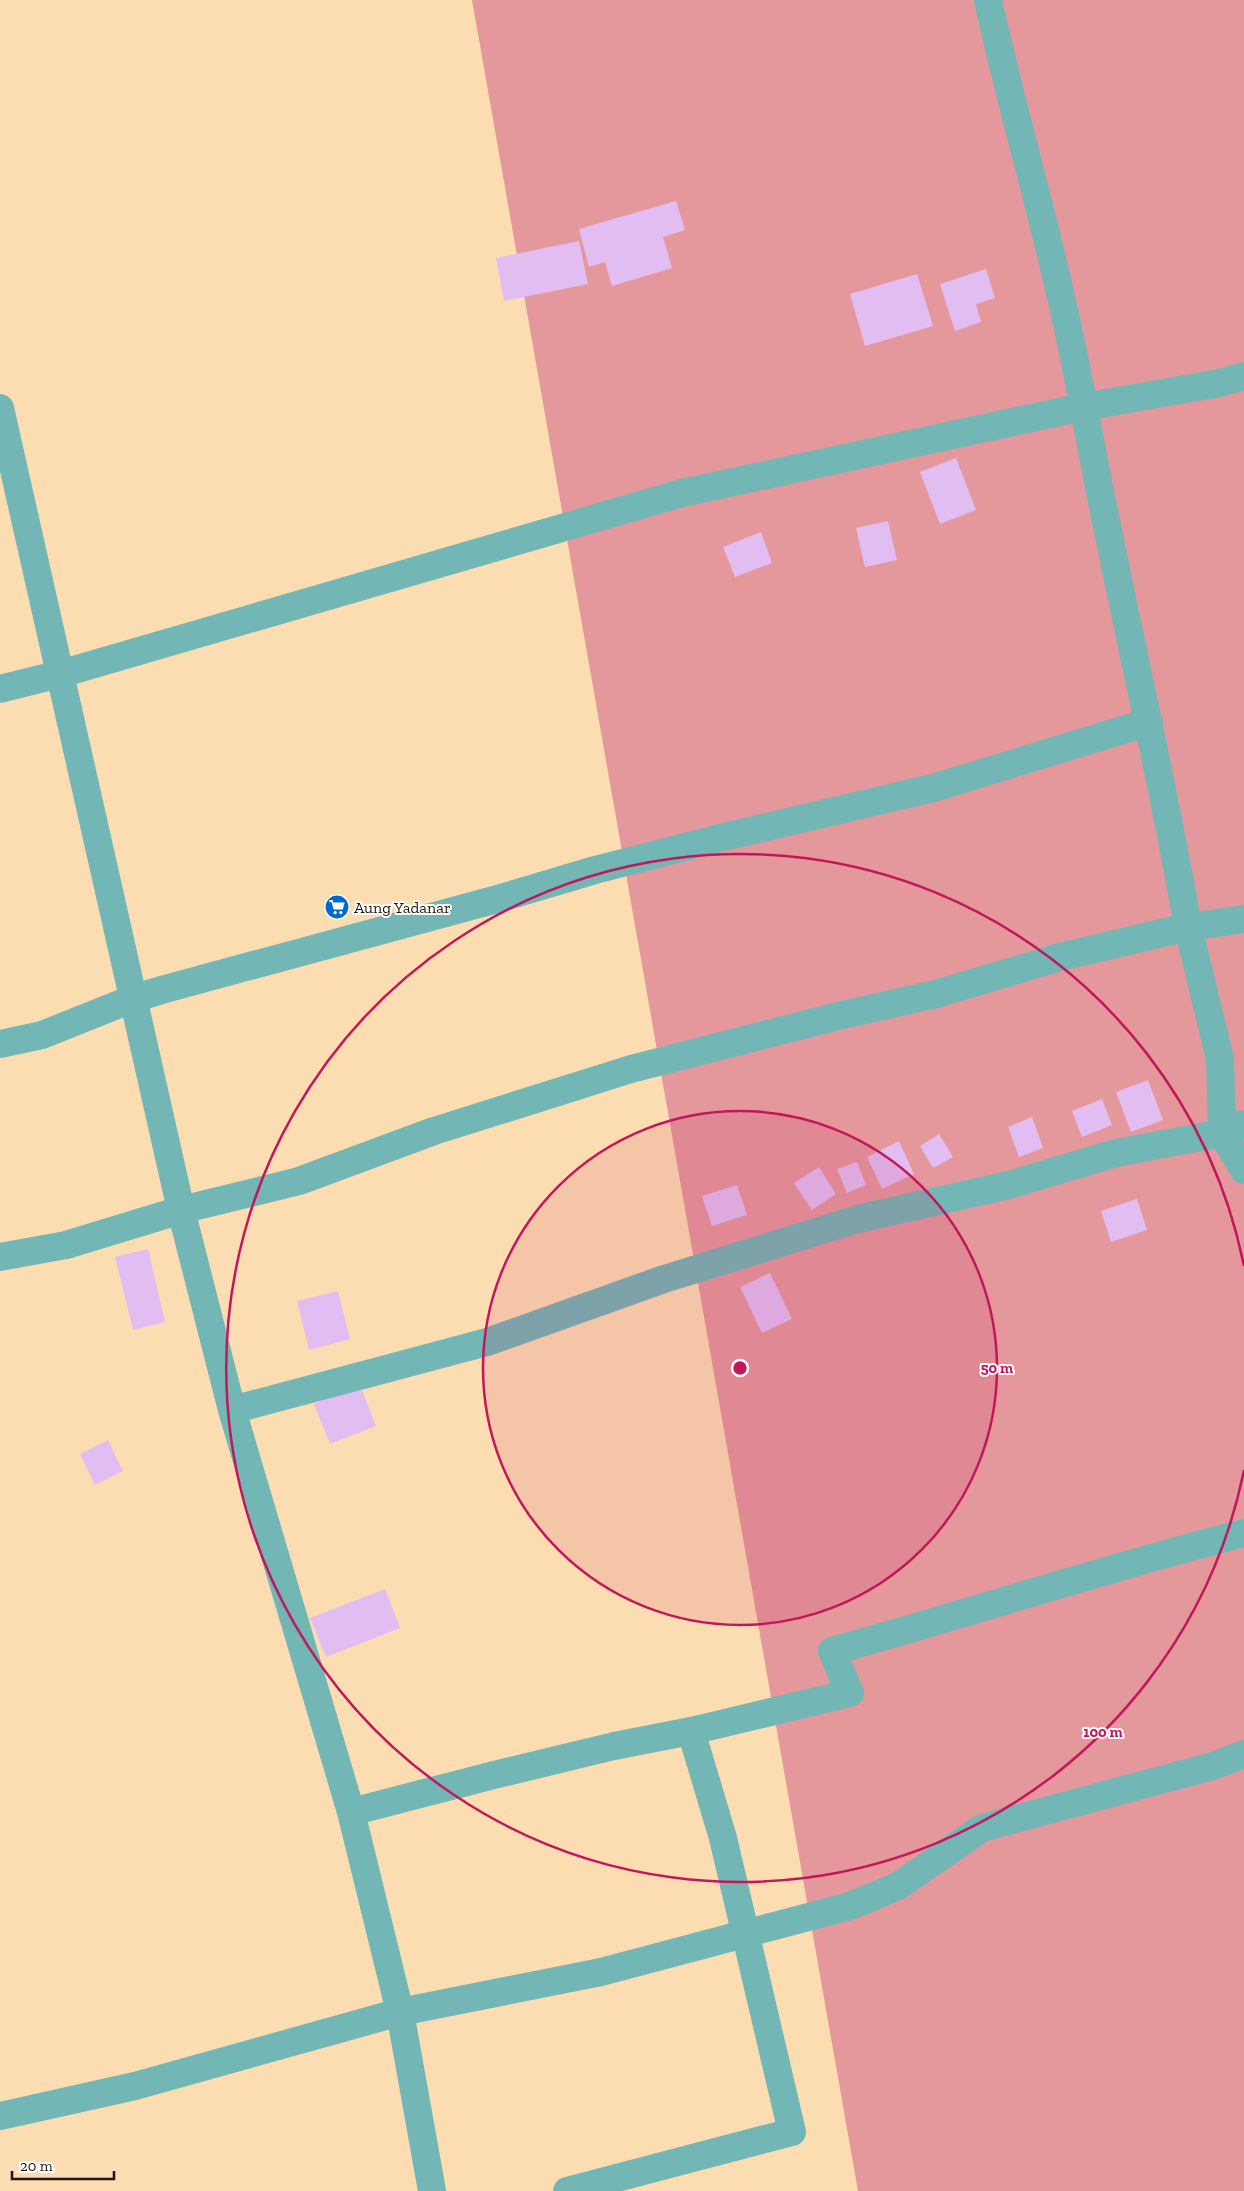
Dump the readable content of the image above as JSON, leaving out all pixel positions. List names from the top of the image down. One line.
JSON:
{"places":{"supermarket":["Aung Yadanar"]},"scale_bar":"20 m","rings":["50 m","100 m"]}
